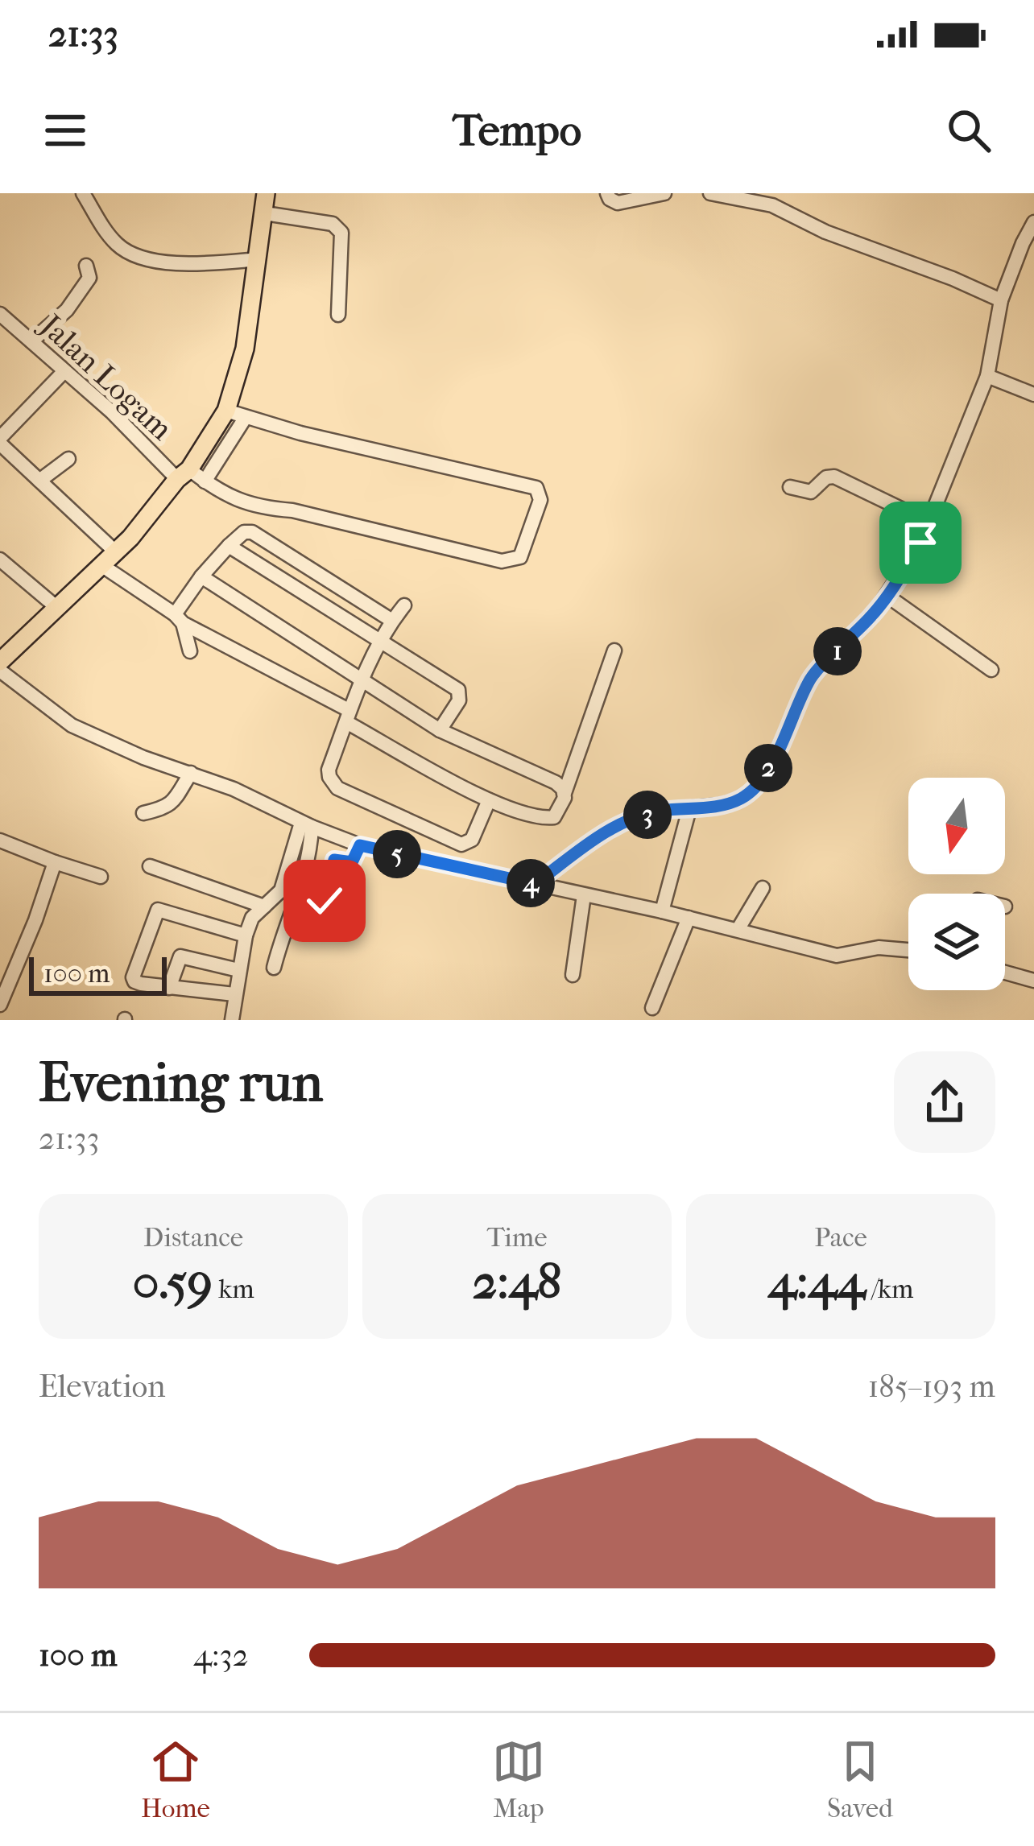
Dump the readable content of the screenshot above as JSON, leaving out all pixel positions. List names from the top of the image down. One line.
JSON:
{"streets":{"street":["Jalan Logam"]},"scale_bar":"100 m","north":"bottom","page":{"status":"21:33","header":"Tempo","pins":["1","2","3","5","4"],"scale":"100 m","heading":["Evening run","21:33"],"stats":[["Distance","0.59 km"],["Time","2:48"],["Pace","4:44 /km"]],"chart":["Elevation","185–193 m"],"list":[{"name":"100 m","note":"4:32"}],"tabs":["Home","Map","Saved"]}}
